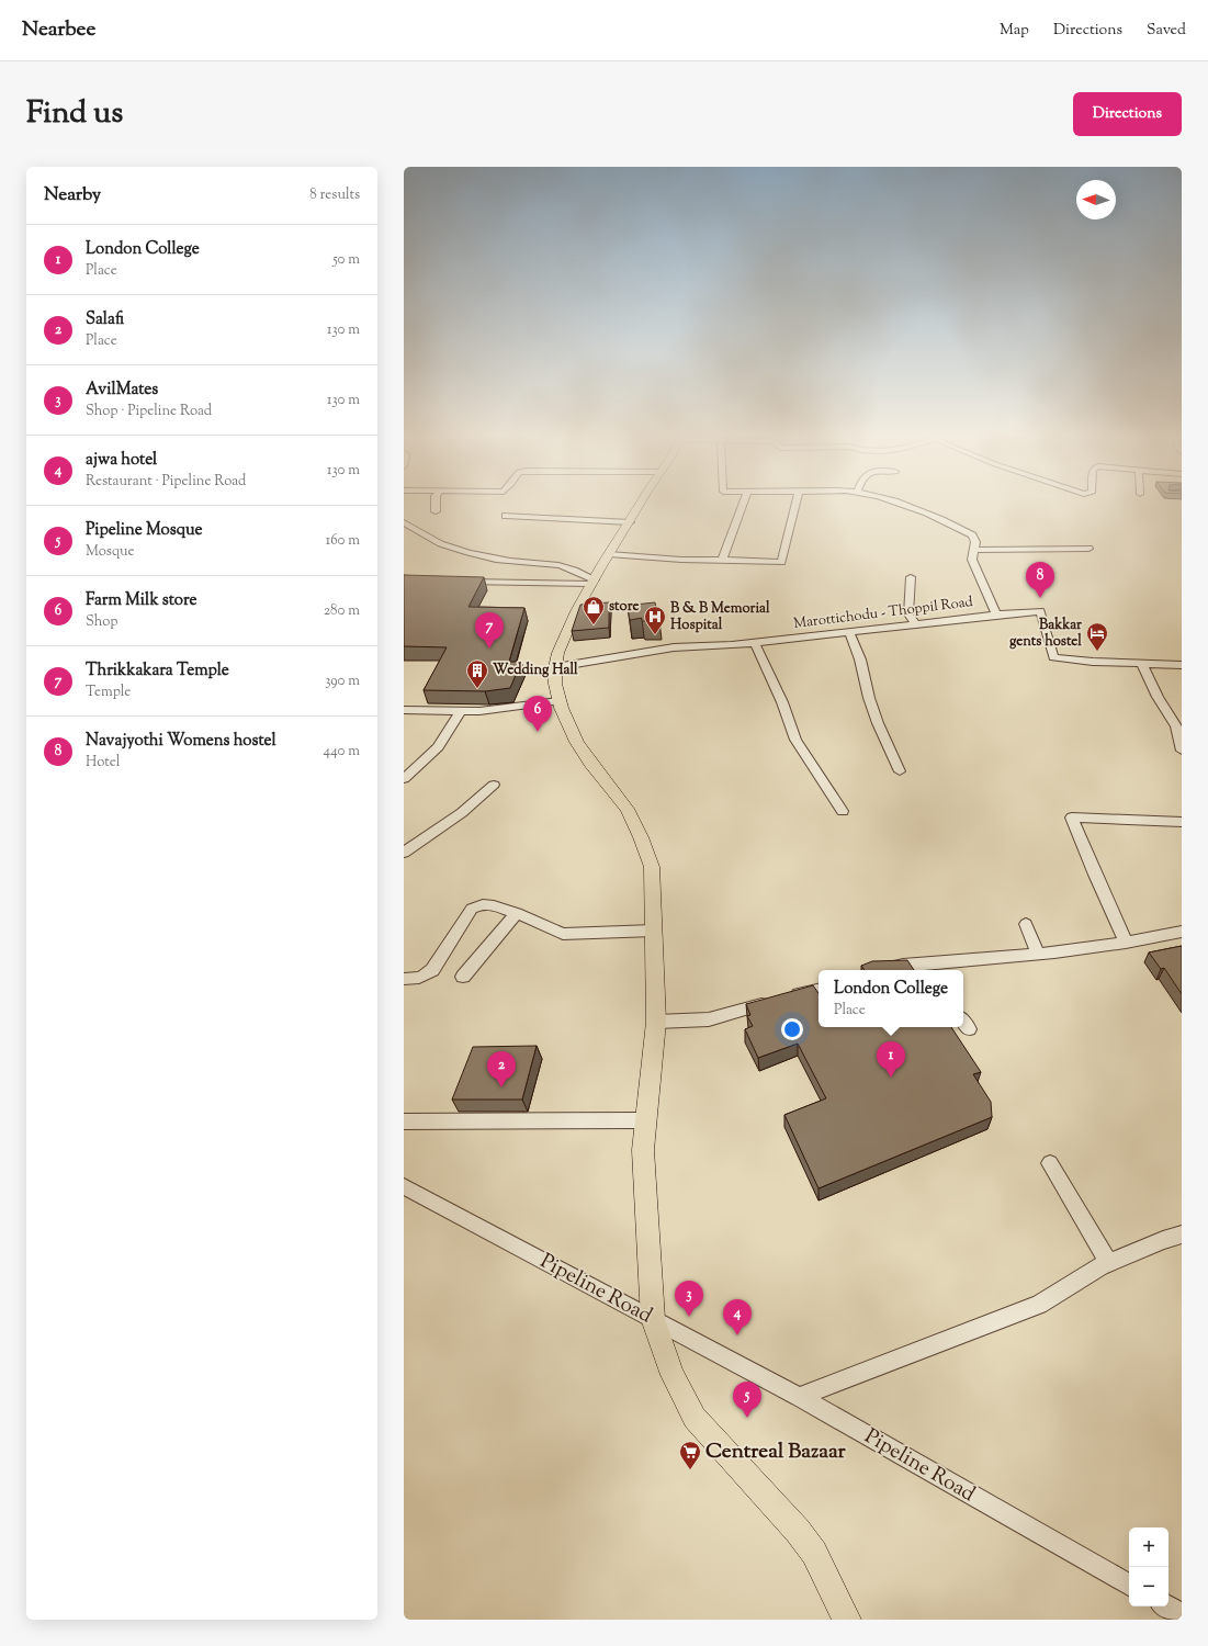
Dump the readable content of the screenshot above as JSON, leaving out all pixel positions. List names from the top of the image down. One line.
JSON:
{"streets":{"street":["Marottichodu - Thoppil Road","Pipeline Road"]},"places":{"shop":["store"],"hospital":["B & B Memorial Hospital"],"hotel":["Bakkar gents hostel"],"building":["Wedding Hall"],"supermarket":["Centreal Bazaar"]},"north":"left","page":{"header":"Nearbee","nav":["Map","Directions","Saved"],"title":"Find us","buttons":"Directions","heading":["Nearby","8 results"],"list":[{"mark":"1","name":"London College","note":"Place","value":"50 m"},{"mark":"2","name":"Salafi","note":"Place","value":"130 m"},{"mark":"3","name":"AvilMates","note":"Shop · Pipeline Road","value":"130 m"},{"mark":"4","name":"ajwa hotel","note":"Restaurant · Pipeline Road","value":"130 m"},{"mark":"5","name":"Pipeline Mosque","note":"Mosque","value":"160 m"},{"mark":"6","name":"Farm Milk store","note":"Shop","value":"280 m"},{"mark":"7","name":"Thrikkakara Temple","note":"Temple","value":"390 m"},{"mark":"8","name":"Navajyothi Womens hostel","note":"Hotel","value":"440 m"}],"pins":["8","7","6","1","2","3","4","5"],"popup":["London College","Place"],"map_buttons":["+","−"]}}
